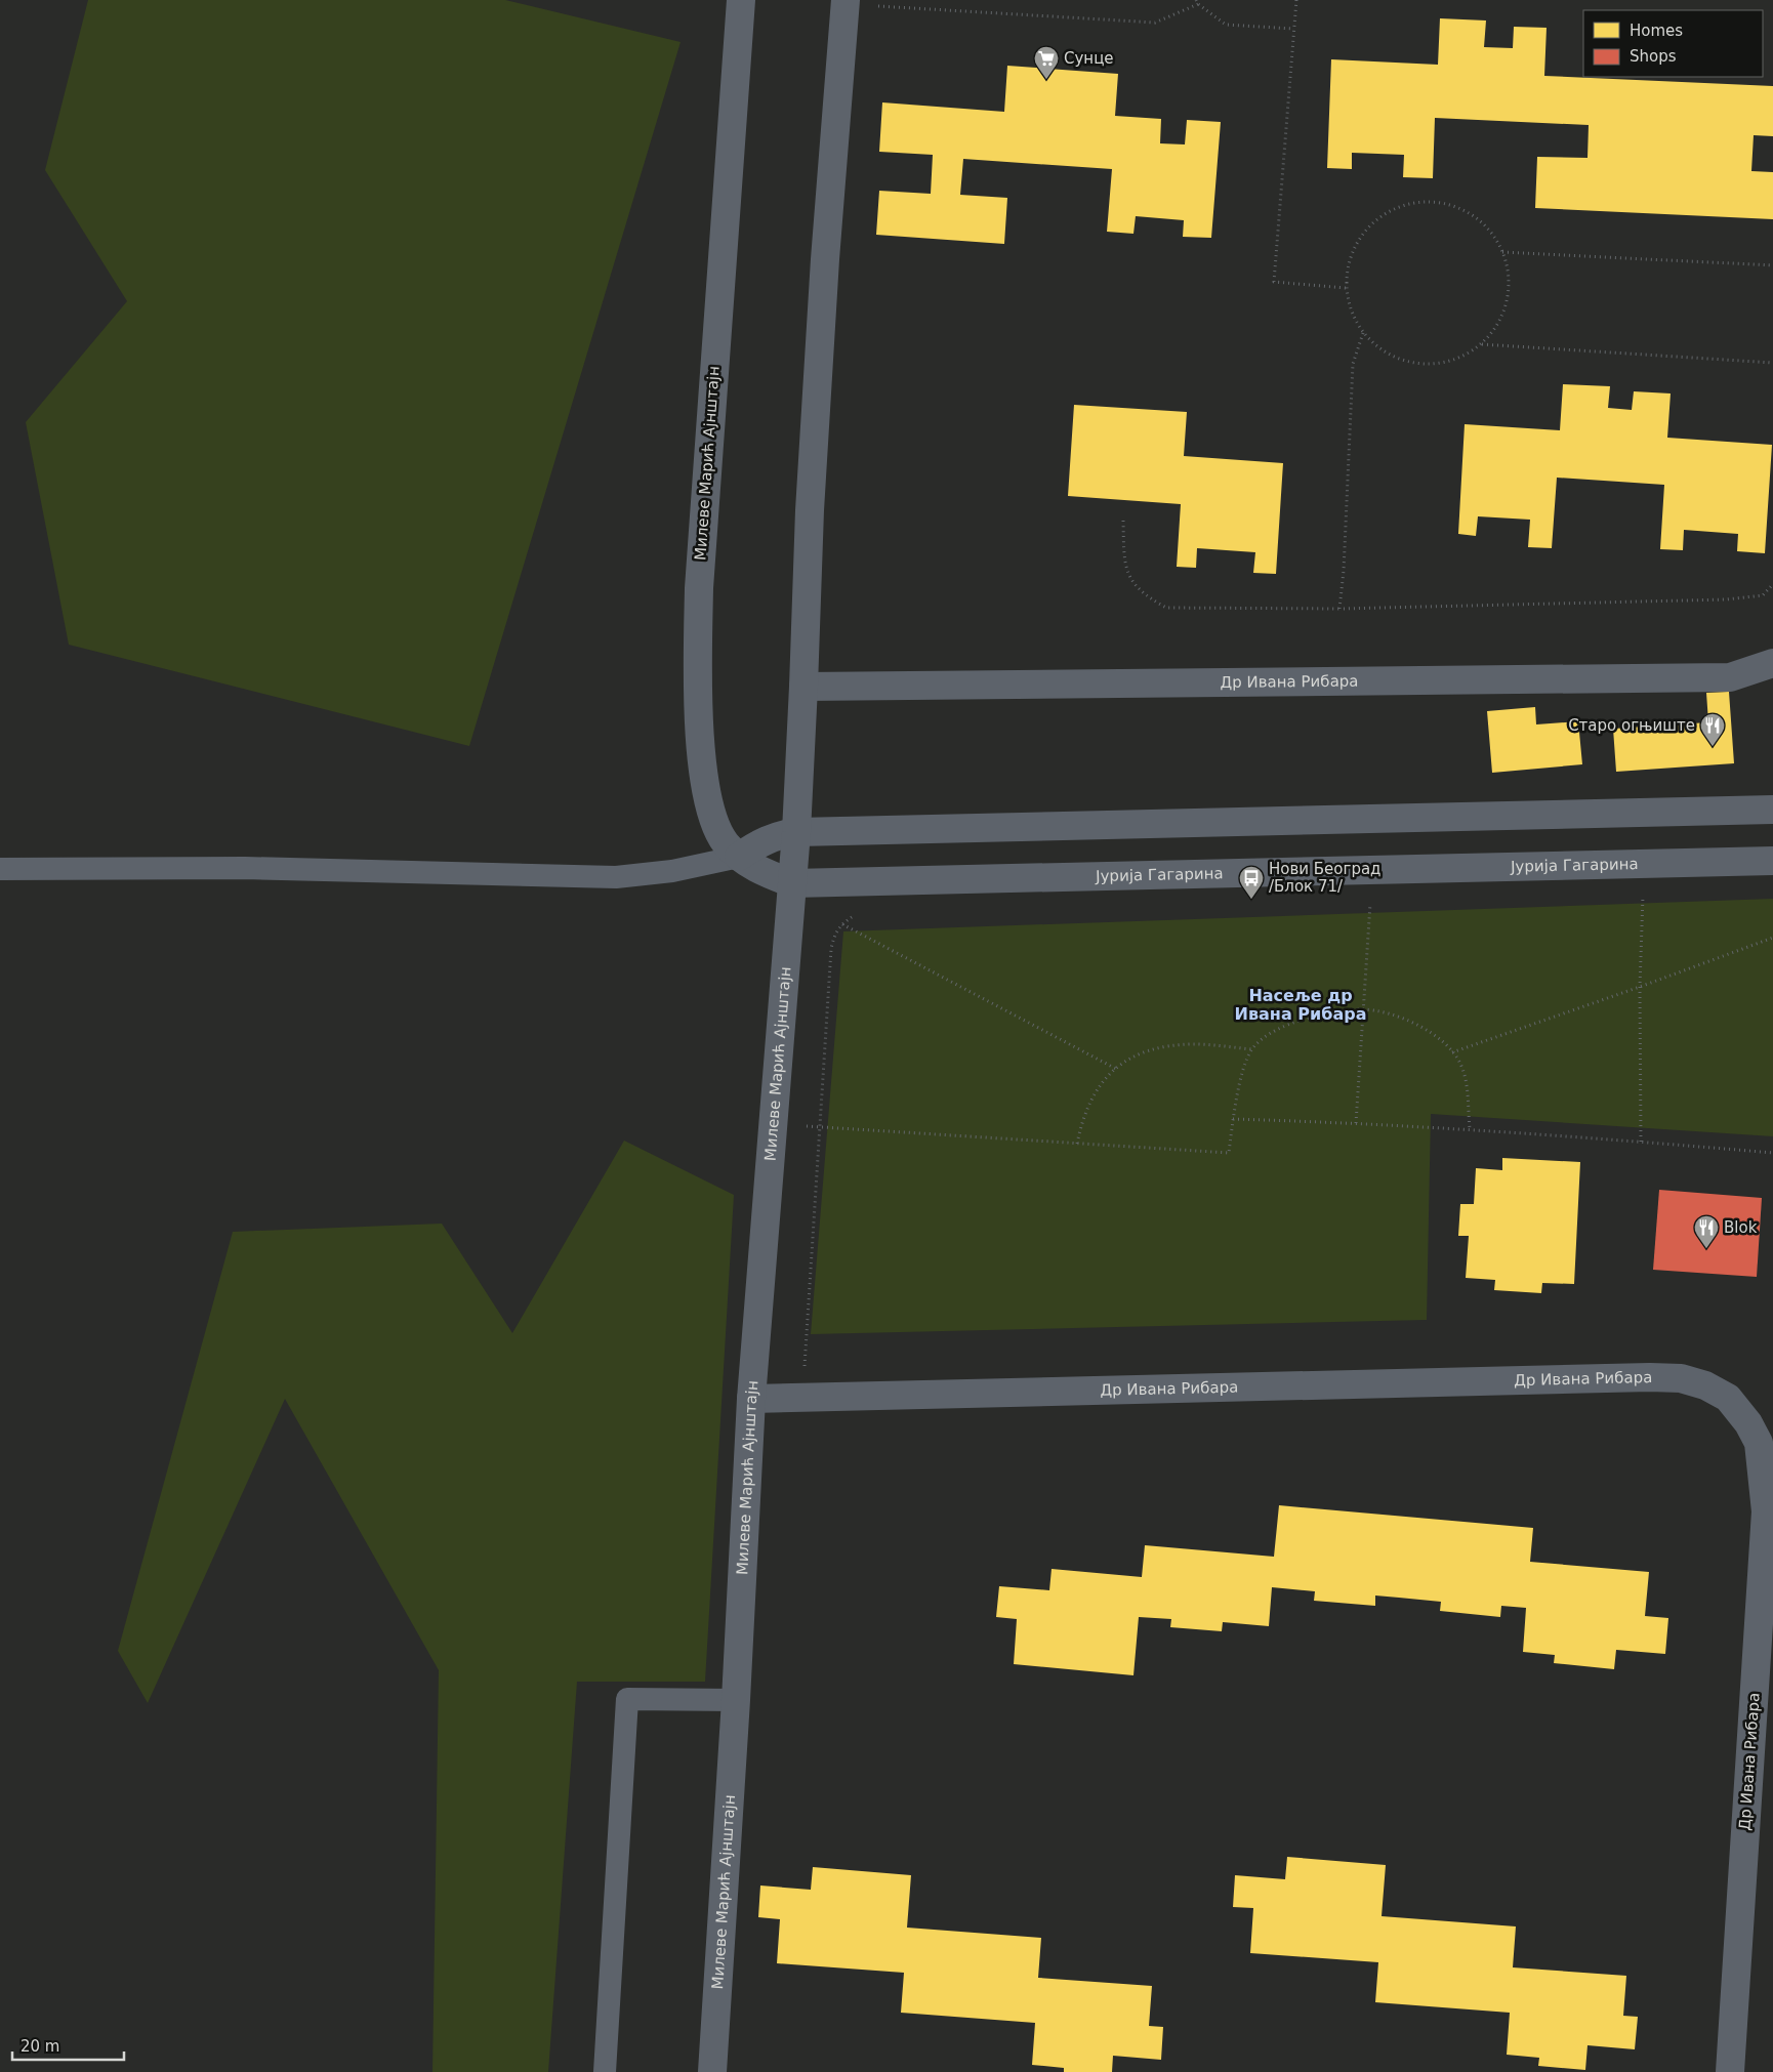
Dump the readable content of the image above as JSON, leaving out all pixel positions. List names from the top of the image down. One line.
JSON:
{"streets":{"street":["Милеве Марић Ајнштајн","Др Ивана Рибара","Јурија Гагарина"]},"crossings":[["Милеве Марић Ајнштајн","Др Ивана Рибара"],["Милеве Марић Ајнштајн","Јурија Гагарина"]],"districts":["Насеље др Ивана Рибара"],"places":{"supermarket":["Сунце"],"restaurant":["Старо огњиште","Blok"],"bus stop":["Нови Београд /Блок 71/"]},"legend":["Homes","Shops"],"scale_bar":"20 m"}
